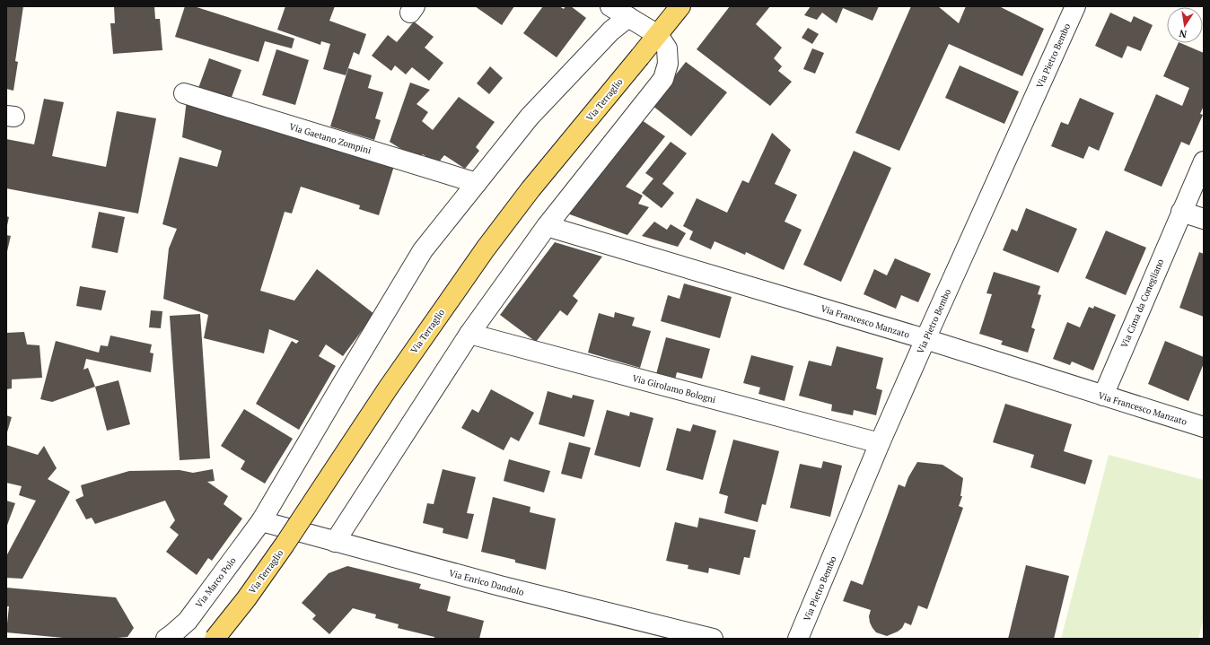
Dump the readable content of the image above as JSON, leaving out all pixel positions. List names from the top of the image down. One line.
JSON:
{"streets":{"main road":["Via Terraglio"],"street":["Via Pietro Bembo","Via Gaetano Zompini","Via Cima da Conegliano","Via Francesco Manzato","Via Girolamo Bologni","Via Marco Polo","Via Enrico Dandolo"]},"crossings":[["Via Pietro Bembo","Via Francesco Manzato"],["Via Pietro Bembo","Via Girolamo Bologni"],["Via Cima da Conegliano","Via Francesco Manzato"],["Via Marco Polo","Via Enrico Dandolo"]],"north":"bottom"}
